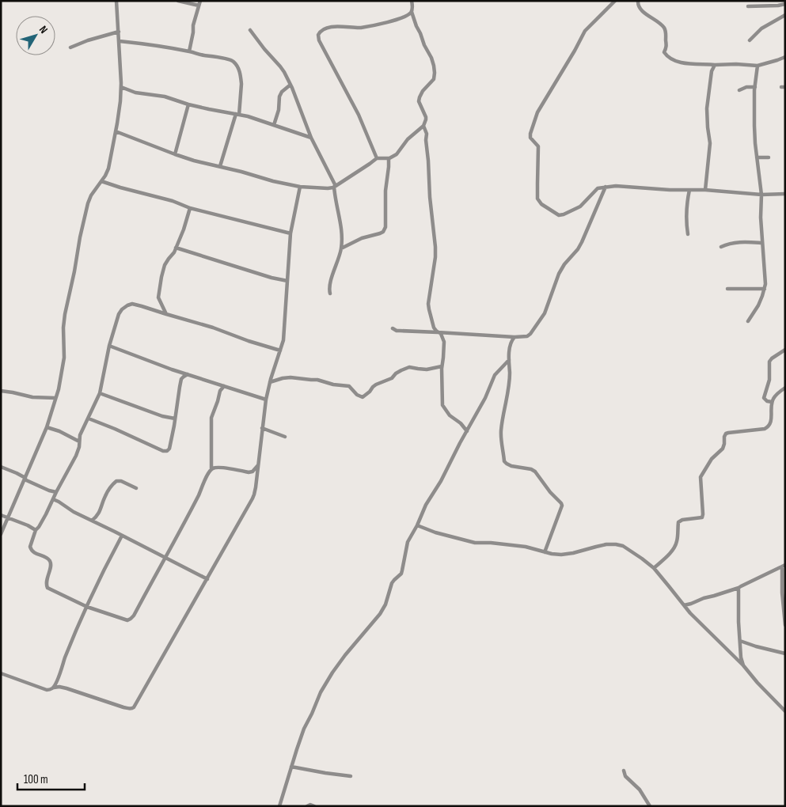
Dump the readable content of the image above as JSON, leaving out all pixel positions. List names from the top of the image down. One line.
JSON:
{"scale_bar":"100 m","north":"top right"}
